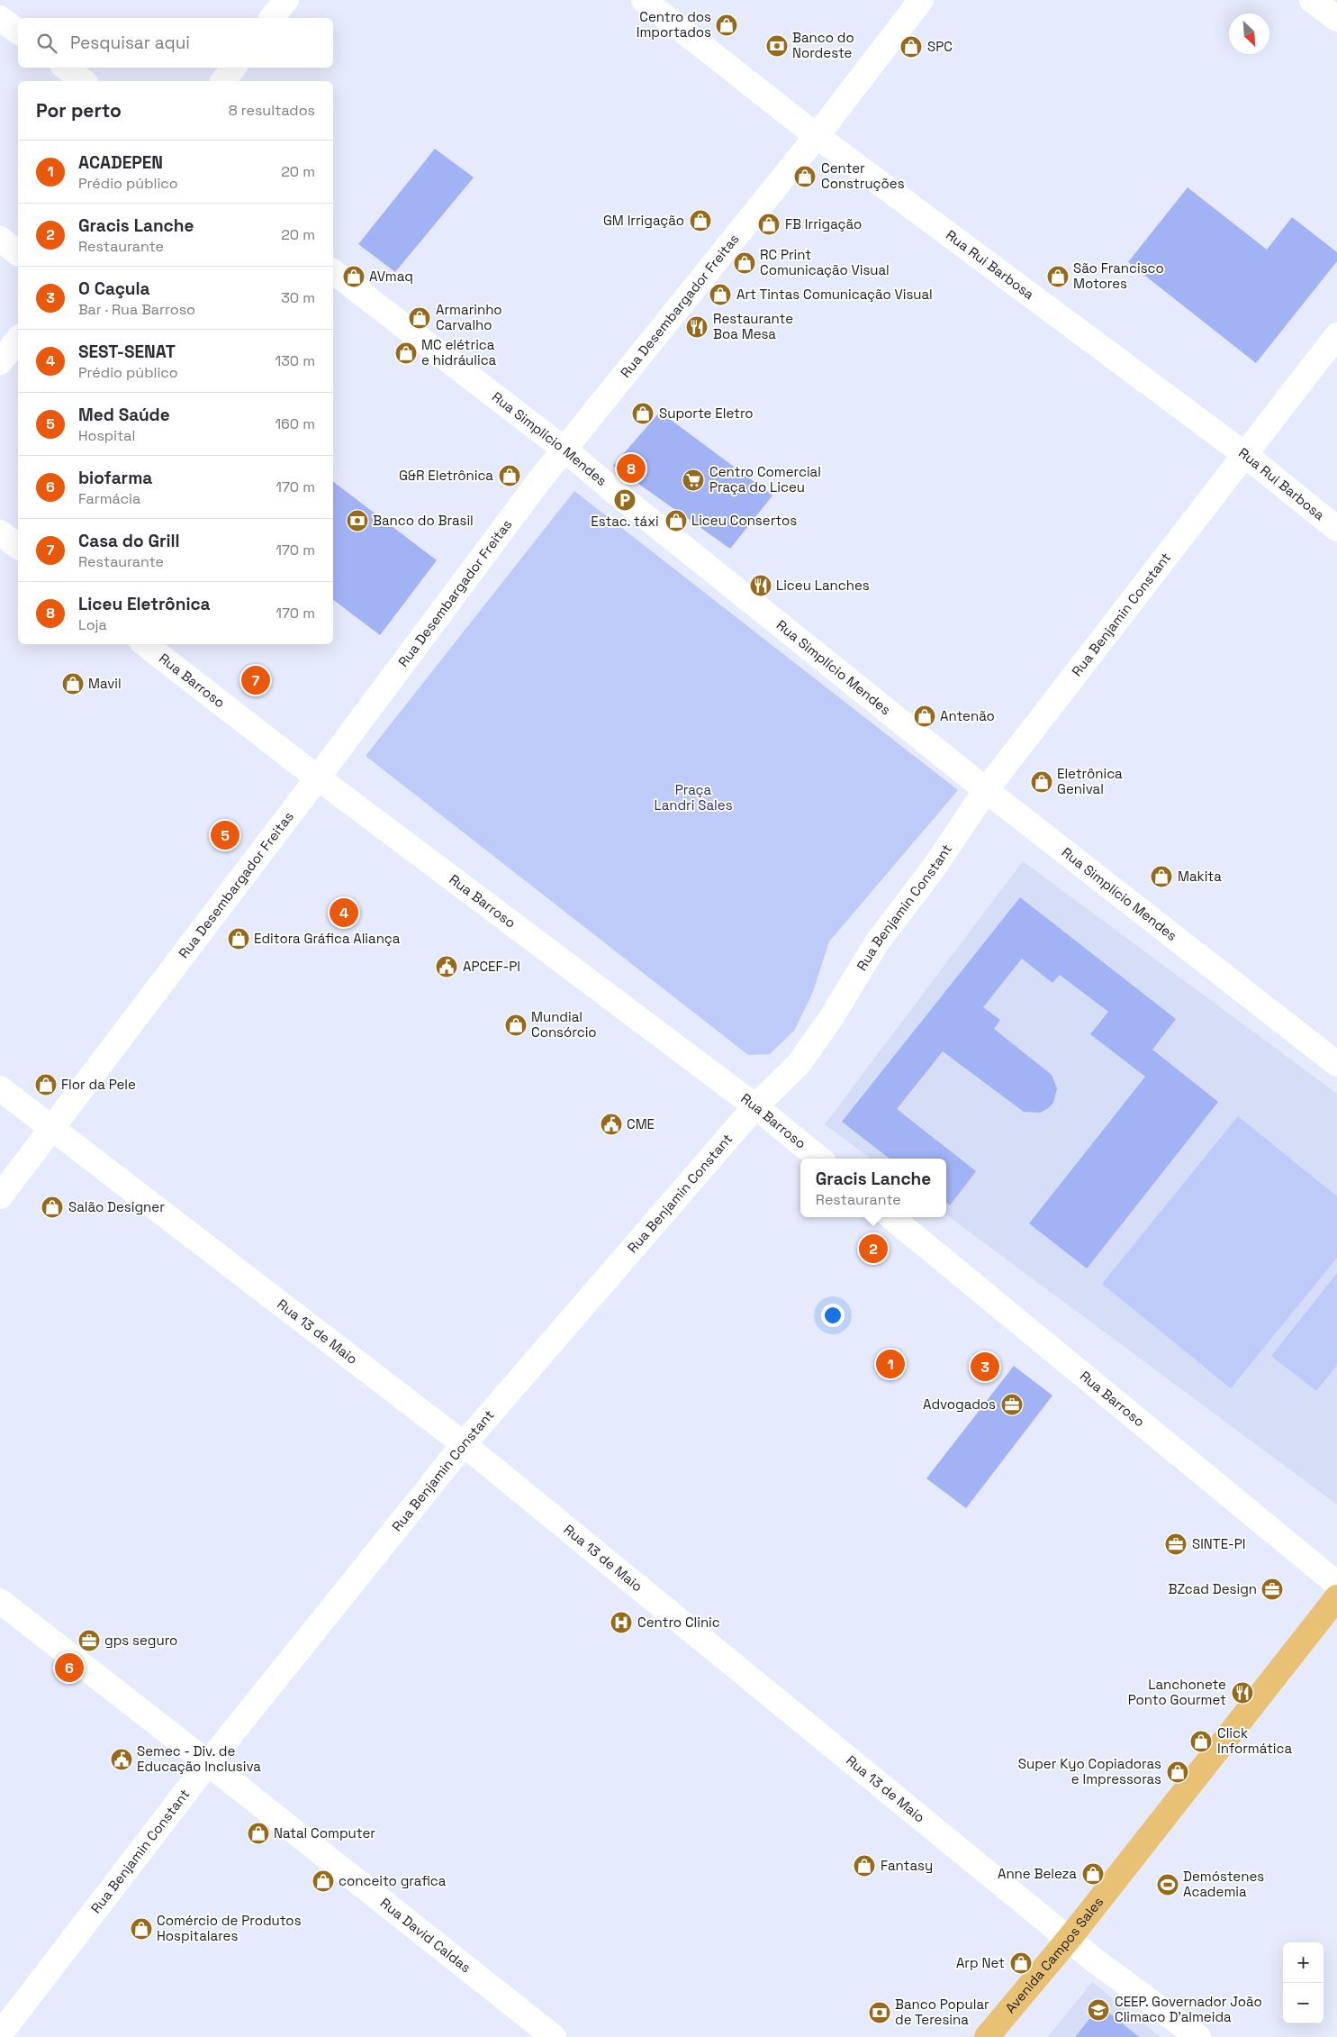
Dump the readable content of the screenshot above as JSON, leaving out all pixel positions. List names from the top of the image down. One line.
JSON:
{"streets":{"main road":["Avenida Campos Sales"],"street":["Rua Rui Barbosa","Rua Desembargador Freitas","Rua Simplício Mendes","Rua Benjamin Constant","Rua Barroso","Rua 13 de Maio","Rua David Caldas"]},"crossings":[["Rua Rui Barbosa","Rua Desembargador Freitas"],["Rua Rui Barbosa","Rua Benjamin Constant"],["Rua Desembargador Freitas","Rua Simplício Mendes"],["Rua Desembargador Freitas","Rua Barroso"],["Rua Desembargador Freitas","Rua 13 de Maio"],["Rua Simplício Mendes","Rua Benjamin Constant"],["Rua Benjamin Constant","Rua Barroso"],["Rua Benjamin Constant","Rua 13 de Maio"],["Rua Benjamin Constant","Rua David Caldas"],["Rua 13 de Maio","Avenida Campos Sales"]],"parks":["Praça Landri Sales"],"places":{"shop":["Centro dos Importados","SPC","Center Construções","GM Irrigação","FB Irrigação","RC Print Comunicação Visual","AVmaq","São Francisco Motores","Art Tintas Comunicação Visual","Armarinho Carvalho","MC elétrica e hidráulica","Suporte Eletro","G&R Eletrônica","Liceu Consertos","Mavil","Antenão","Eletrônica Genival","Makita","Editora Gráfica Aliança","Mundial Consórcio","Flor da Pele","Salão Designer","Click Informática","Super Kyo Copiadoras e Impressoras","Natal Computer","Fantasy","Anne Beleza","conceito grafica","Comércio de Produtos Hospitalares","Arp Net"],"bank":["Banco do Nordeste","Banco do Brasil","Banco Popular de Teresina"],"restaurant":["Restaurante Boa Mesa","Liceu Lanches","Lanchonete Ponto Gourmet"],"supermarket":["Centro Comercial Praça do Liceu"],"parking":["Estac. táxi"],"public building":["APCEF-PI","CME","Semec - Div. de Educação Inclusiva"],"office":["Advogados","SINTE-PI","BZcad Design","gps seguro"],"hospital":["Centro Clinic"],"sports":["Demóstenes Academia"],"school or university":["CEEP. Governador João Climaco D'almeida"]},"north":"bottom right","page":{"search":"Pesquisar aqui","heading":["Por perto","8 resultados"],"list":[{"mark":"1","name":"ACADEPEN","note":"Prédio público","value":"20 m"},{"mark":"2","name":"Gracis Lanche","note":"Restaurante","value":"20 m"},{"mark":"3","name":"O Caçula","note":"Bar · Rua Barroso","value":"30 m"},{"mark":"4","name":"SEST-SENAT","note":"Prédio público","value":"130 m"},{"mark":"5","name":"Med Saúde","note":"Hospital","value":"160 m"},{"mark":"6","name":"biofarma","note":"Farmácia","value":"170 m"},{"mark":"7","name":"Casa do Grill","note":"Restaurante","value":"170 m"},{"mark":"8","name":"Liceu Eletrônica","note":"Loja","value":"170 m"}],"pins":["8","7","5","4","2","1","3","6"],"popup":["Gracis Lanche","Restaurante"],"map_buttons":["+","−"]}}
